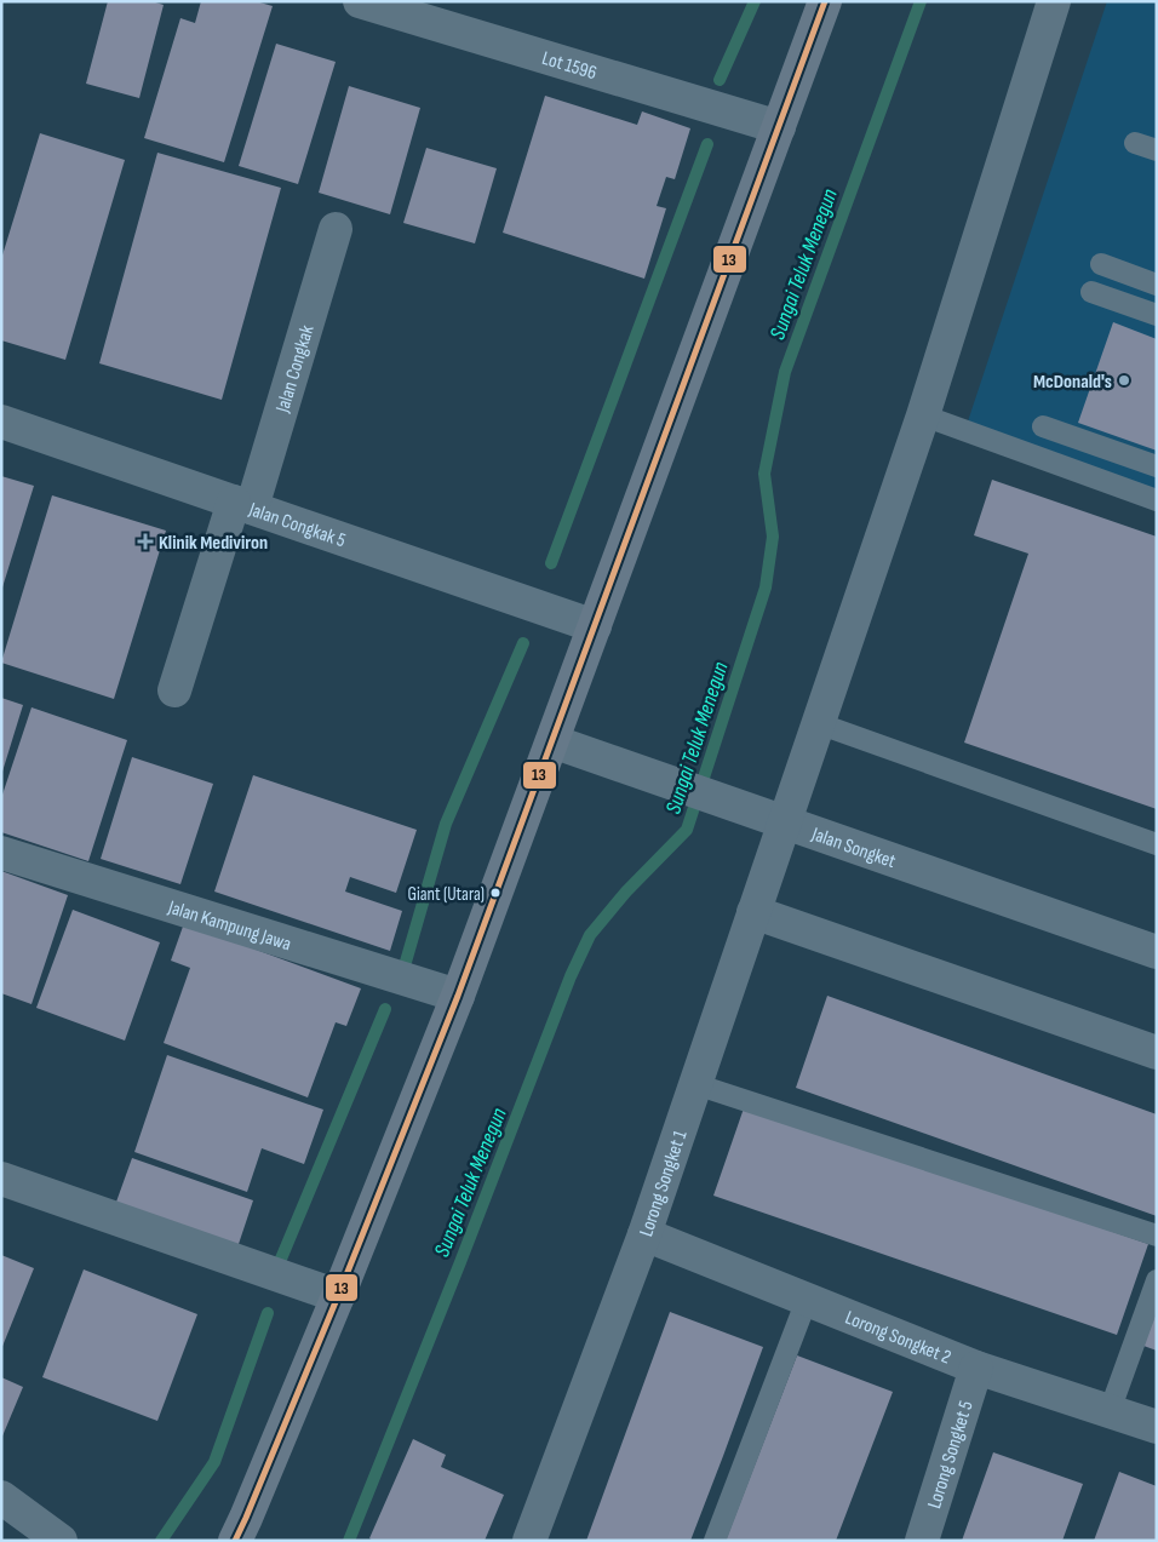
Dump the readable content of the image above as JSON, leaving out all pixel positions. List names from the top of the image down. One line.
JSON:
{"streets":{"street":["Lot 1596","Jalan Congkak","Jalan Congkak 5","Jalan Songket","Jalan Kampung Jawa","Lorong Songket 1","Lorong Songket 2","Lorong Songket 5"]},"crossings":[["Jalan Congkak","Jalan Congkak 5"],["Jalan Songket","Lorong Songket 1"],["Lorong Songket 1","Lorong Songket 2"],["Lorong Songket 2","Lorong Songket 5"]],"water":["Sungai Teluk Menegun"],"places":{"other":["McDonald's","Giant (Utara)"],"health":["Klinik Mediviron"]},"lines":["transit line 13"]}
